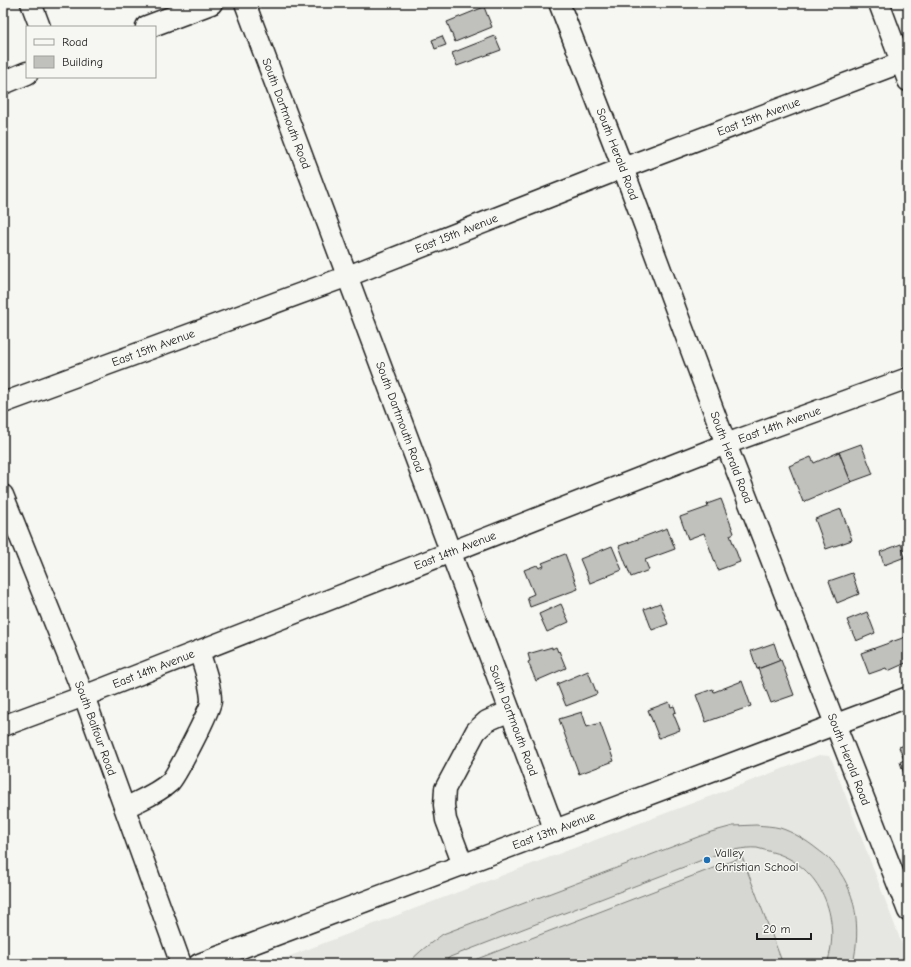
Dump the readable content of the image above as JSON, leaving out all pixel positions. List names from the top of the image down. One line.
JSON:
{"streets":{"street":["South Dartmouth Road","East 15th Avenue","South Herald Road","East 14th Avenue","South Balfour Road","East 13th Avenue"]},"crossings":[["South Dartmouth Road","East 15th Avenue"],["South Dartmouth Road","East 14th Avenue"],["South Dartmouth Road","East 13th Avenue"],["East 15th Avenue","South Herald Road"],["South Herald Road","East 14th Avenue"],["South Herald Road","East 13th Avenue"],["East 14th Avenue","South Balfour Road"]],"places":["Valley Christian School"],"legend":["Road","Building"],"scale_bar":"20 m"}
